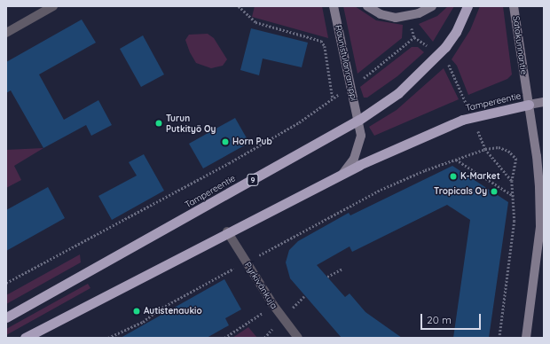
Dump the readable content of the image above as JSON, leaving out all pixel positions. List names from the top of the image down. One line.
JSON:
{"streets":{"highway":["Tampereentie","9"],"main road":["Satakunnantie","Raunistulanramppi"],"street":["Pyrkivänkuja"]},"crossings":[["Satakunnantie","Tampereentie"],["Raunistulanramppi","Tampereentie"],["Tampereentie","Pyrkivänkuja"]],"places":["Turun Putkityö Oy","Horn Pub","K-Market","Tropicals Oy","Autistenaukio"],"scale_bar":"20 m"}
